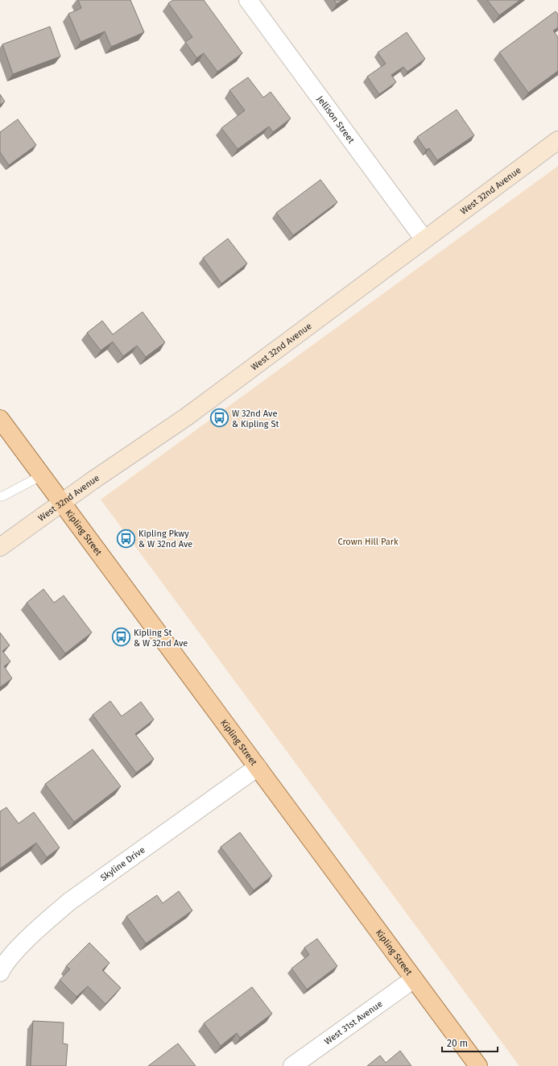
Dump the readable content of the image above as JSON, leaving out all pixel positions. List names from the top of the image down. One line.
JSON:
{"streets":{"main road":["Kipling Street"],"street":["Jellison Street","West 32nd Avenue","Skyline Drive","West 31st Avenue"]},"crossings":[["Jellison Street","West 32nd Avenue"],["West 32nd Avenue","Kipling Street"],["Kipling Street","Skyline Drive"],["Kipling Street","West 31st Avenue"]],"parks":["Crown Hill Park"],"places":{"bus stop":["W 32nd Ave & Kipling St","Kipling Pkwy & W 32nd Ave","Kipling St & W 32nd Ave"]},"scale_bar":"20 m"}
